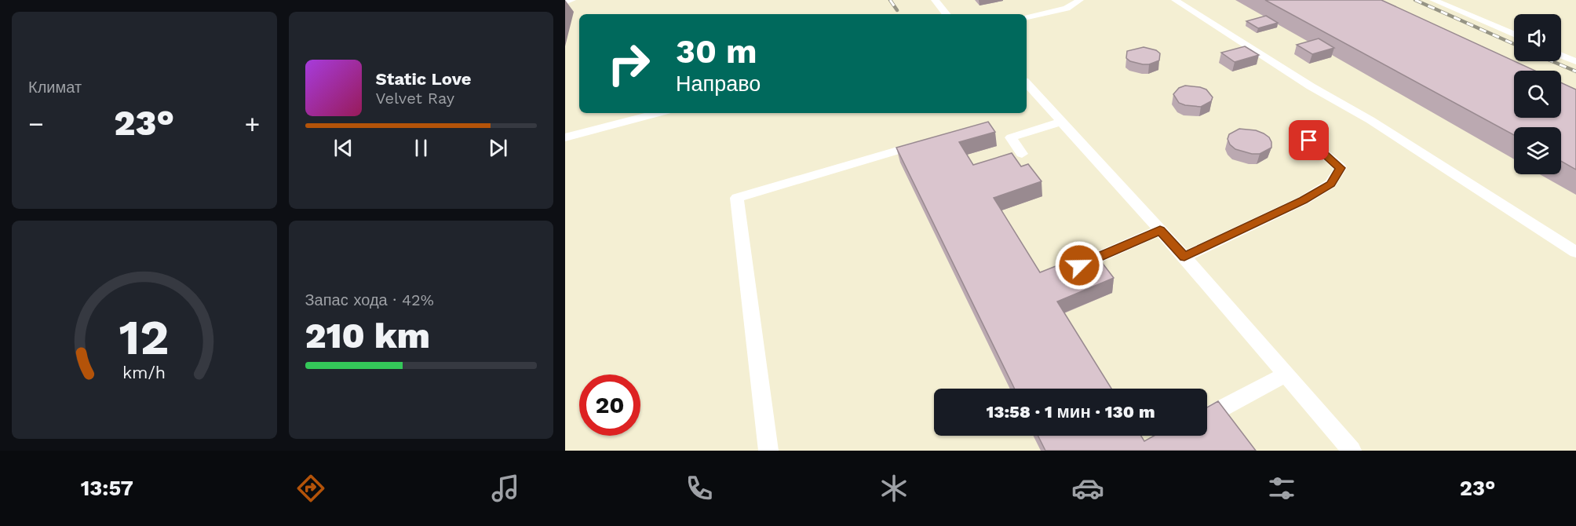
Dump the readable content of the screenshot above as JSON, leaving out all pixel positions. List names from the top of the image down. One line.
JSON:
{"page":{"tile":["Климат",["Запас хода · 42%","210 km"]],"turn":["30 m","Направо"],"song":["Static Love","Velvet Ray"],"heat":["−","23°","+"],"limit":"20","trip":"13:58 · 1 мин · 130 m","tabs":["13:57","23°"],"gauge":["12","km/h"]}}
